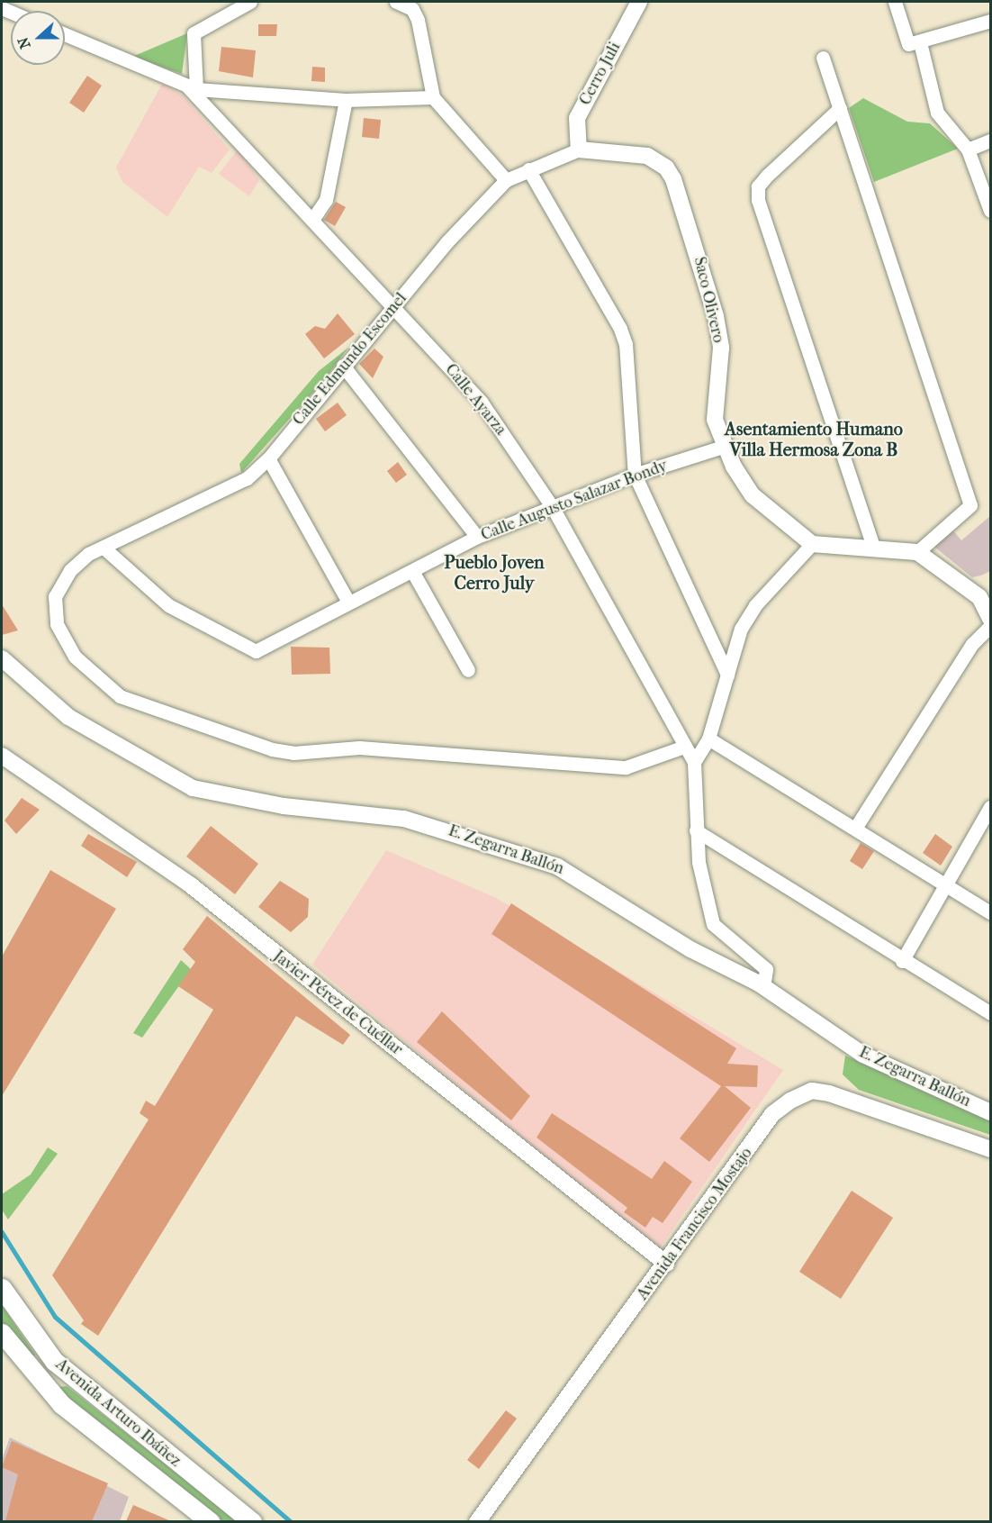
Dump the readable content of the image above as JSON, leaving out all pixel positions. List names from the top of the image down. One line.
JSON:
{"streets":{"main road":["Avenida Arturo Ibáñez"],"street":["Cerro Juli","Saco Olivero","Calle Edmundo Escomel","Calle Ayarza","Calle Augusto Salazar Bondy","E. Zegarra Ballón","Javier Pérez de Cuéllar","Avenida Francisco Mostajo"]},"crossings":[["Cerro Juli","Saco Olivero"],["Cerro Juli","Calle Edmundo Escomel"],["Saco Olivero","Calle Edmundo Escomel"],["Saco Olivero","Calle Augusto Salazar Bondy"],["Calle Edmundo Escomel","Calle Ayarza"],["Calle Edmundo Escomel","Calle Augusto Salazar Bondy"],["Calle Ayarza","Calle Augusto Salazar Bondy"],["Javier Pérez de Cuéllar","Avenida Francisco Mostajo"]],"districts":["Asentamiento Humano Villa Hermosa Zona B","Pueblo Joven Cerro July"],"north":"left"}
